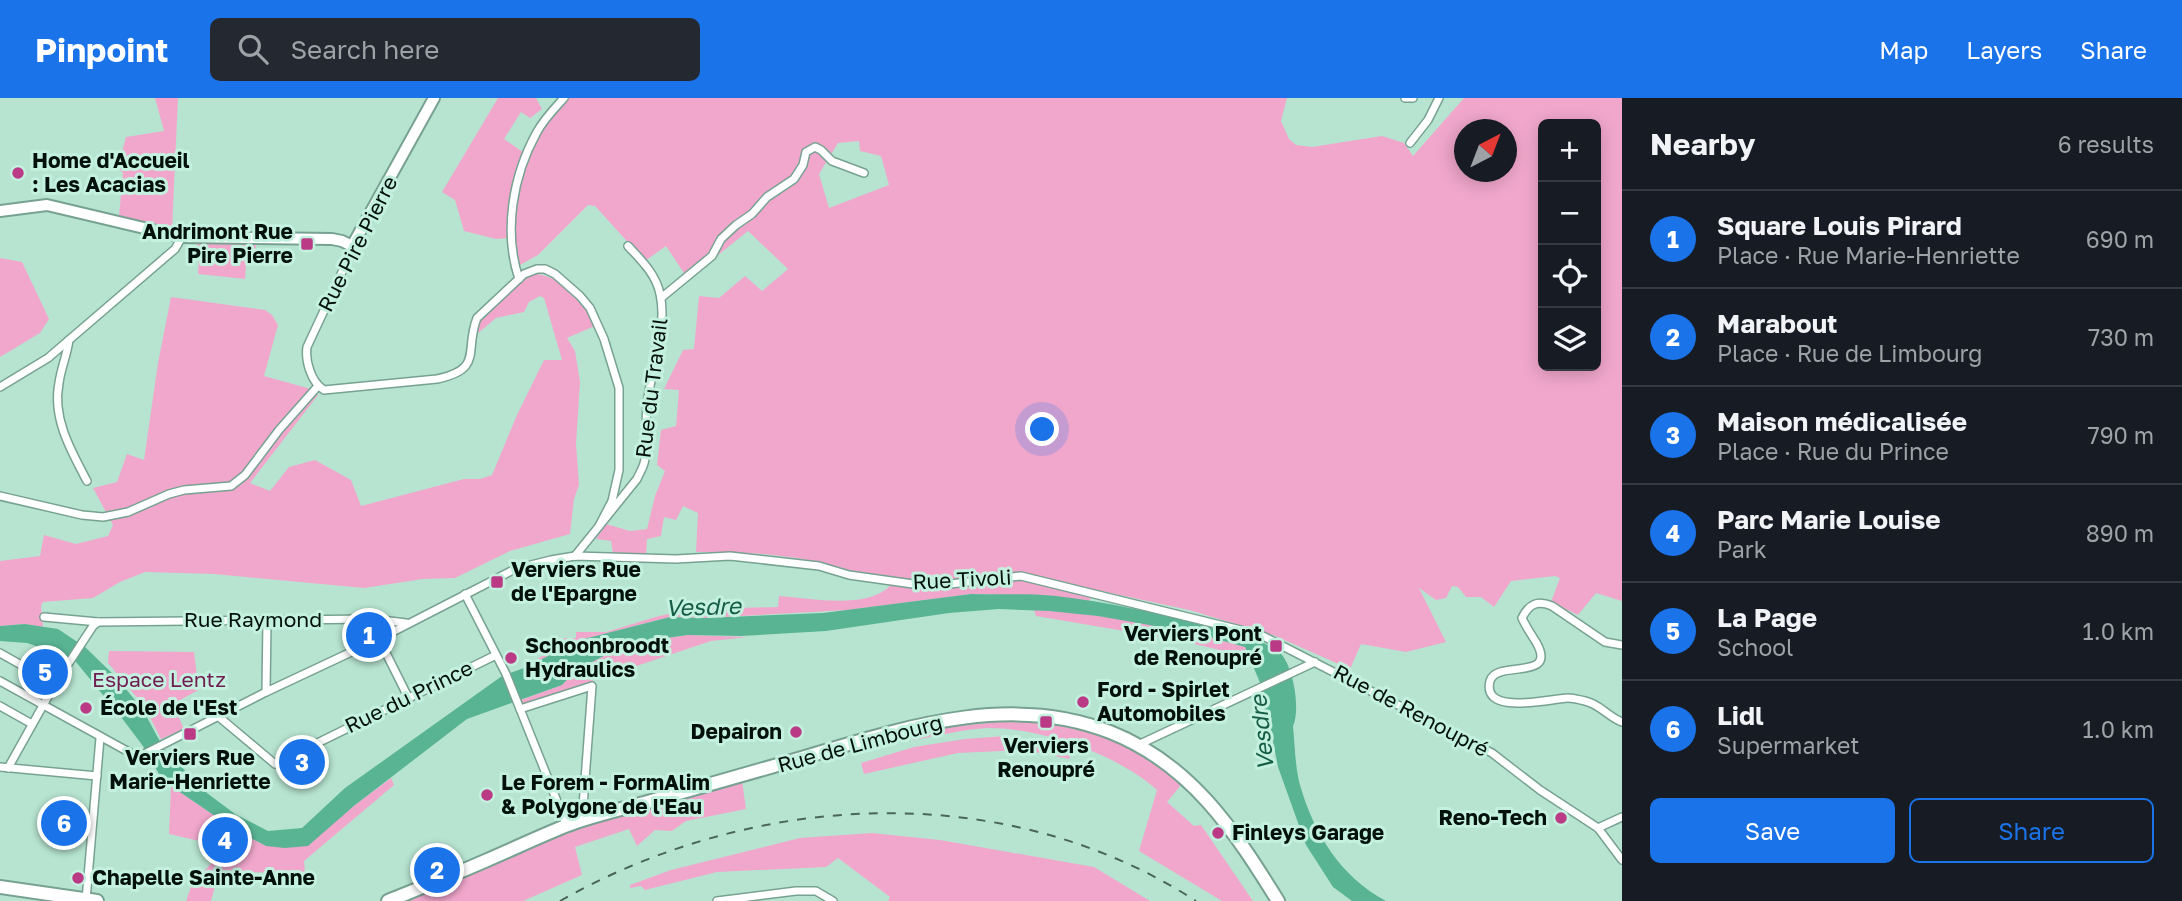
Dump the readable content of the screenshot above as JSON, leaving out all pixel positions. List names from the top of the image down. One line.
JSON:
{"streets":{"main road":["Rue de Limbourg"],"street":["Rue Pire Pierre","Rue du Travail","Rue Tivoli","Rue Raymond","Rue du Prince","Rue de Renoupré"]},"crossings":[["Rue Tivoli","Rue Raymond"],["Rue Tivoli","Rue du Prince"],["Rue Tivoli","Rue de Renoupré"],["Rue de Renoupré","Rue de Limbourg"]],"water":["Vesdre"],"parks":["Espace Lentz"],"places":{"other":["Home d'Accueil : Les Acacias","Schoonbroodt Hydraulics","Ford - Spirlet Automobiles","École de l'Est","Depairon","Le Forem - FormAlim & Polygone de l'Eau","Reno-Tech","Finleys Garage","Chapelle Sainte-Anne"],"transit":["Andrimont Rue Pire Pierre","Verviers Rue de l'Epargne","Verviers Pont de Renoupré","Verviers Renoupré","Verviers Rue Marie-Henriette"]},"north":"top right","page":{"header":"Pinpoint","search":"Search here","nav":["Map","Layers","Share"],"heading":["Nearby","6 results"],"map_buttons":["+","−"],"list":[{"mark":"1","name":"Square Louis Pirard","note":"Place · Rue Marie-Henriette","value":"690 m"},{"mark":"2","name":"Marabout","note":"Place · Rue de Limbourg","value":"730 m"},{"mark":"3","name":"Maison médicalisée","note":"Place · Rue du Prince","value":"790 m"},{"mark":"4","name":"Parc Marie Louise","note":"Park","value":"890 m"},{"mark":"5","name":"La Page","note":"School","value":"1.0 km"},{"mark":"6","name":"Lidl","note":"Supermarket","value":"1.0 km"}],"pins":["1","5","3","6","4","2"],"buttons":["Save","Share"]}}
